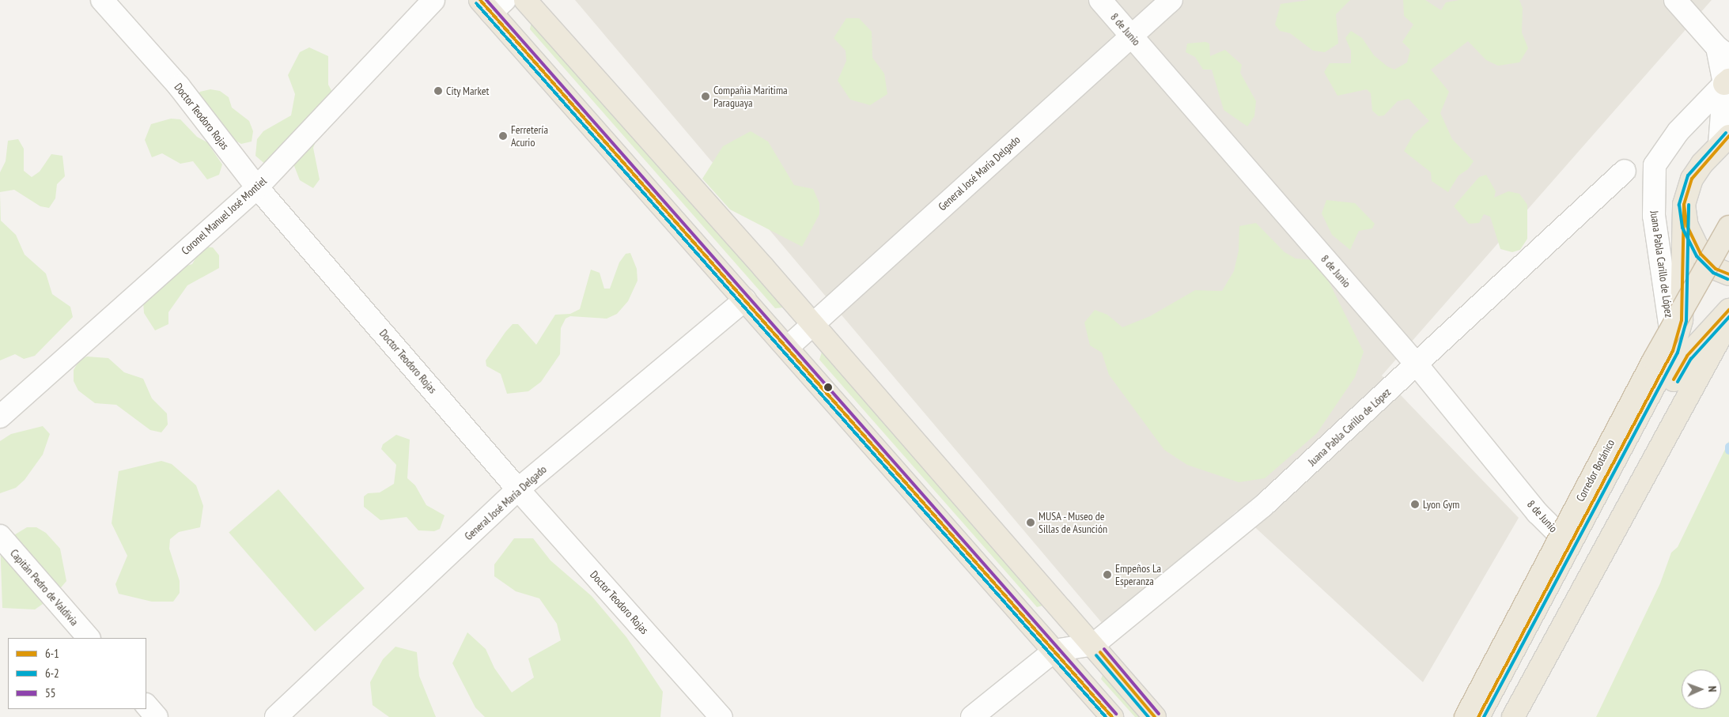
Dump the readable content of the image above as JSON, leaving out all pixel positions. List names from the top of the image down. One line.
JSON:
{"streets":{"highway":["Corredor Botánico"],"street":["8 de Junio","Doctor Teodoro Rojas","General José María Delgado","Coronel Manuel José Montiel","Juana Pabla Carillo de López","Capitán Pedro de Valdivia"]},"crossings":[["8 de Junio","General José María Delgado"],["8 de Junio","Juana Pabla Carillo de López"],["Doctor Teodoro Rojas","General José María Delgado"],["Doctor Teodoro Rojas","Coronel Manuel José Montiel"]],"places":["City Market","Compañia Maritima Paraguaya","Ferretería Acurio","Lyon Gym","MUSA - Museo de Sillas de Asunción","Empeños La Esperanza"],"lines":["transit line 6-1","transit line 55","transit line 6-2"],"legend":["6-1","6-2","55"],"north":"right"}
